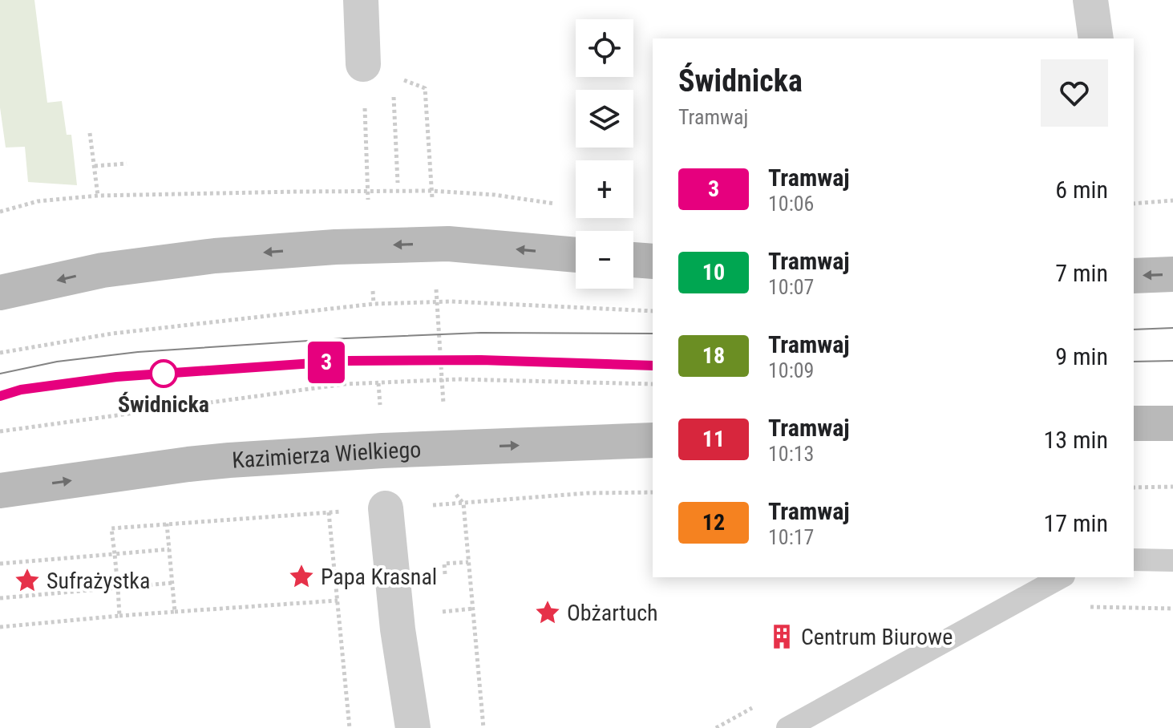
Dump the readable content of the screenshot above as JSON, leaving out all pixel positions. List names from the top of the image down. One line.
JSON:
{"streets":{"main road":["Kazimierza Wielkiego"]},"places":{"other":["Świdnicka"],"place":["Papa Krasnal","Sufrażystka","Obżartuch"],"building":["Centrum Biurowe"]},"lines":["tram line 3"],"page":{"on_map":"3","map_buttons":["+","−"],"heading":["Świdnicka","Tramwaj"],"list":[{"mark":"3","name":"Tramwaj","note":"10:06","value":"6 min"},{"mark":"10","name":"Tramwaj","note":"10:07","value":"7 min"},{"mark":"18","name":"Tramwaj","note":"10:09","value":"9 min"},{"mark":"11","name":"Tramwaj","note":"10:13","value":"13 min"},{"mark":"12","name":"Tramwaj","note":"10:17","value":"17 min"}]}}
